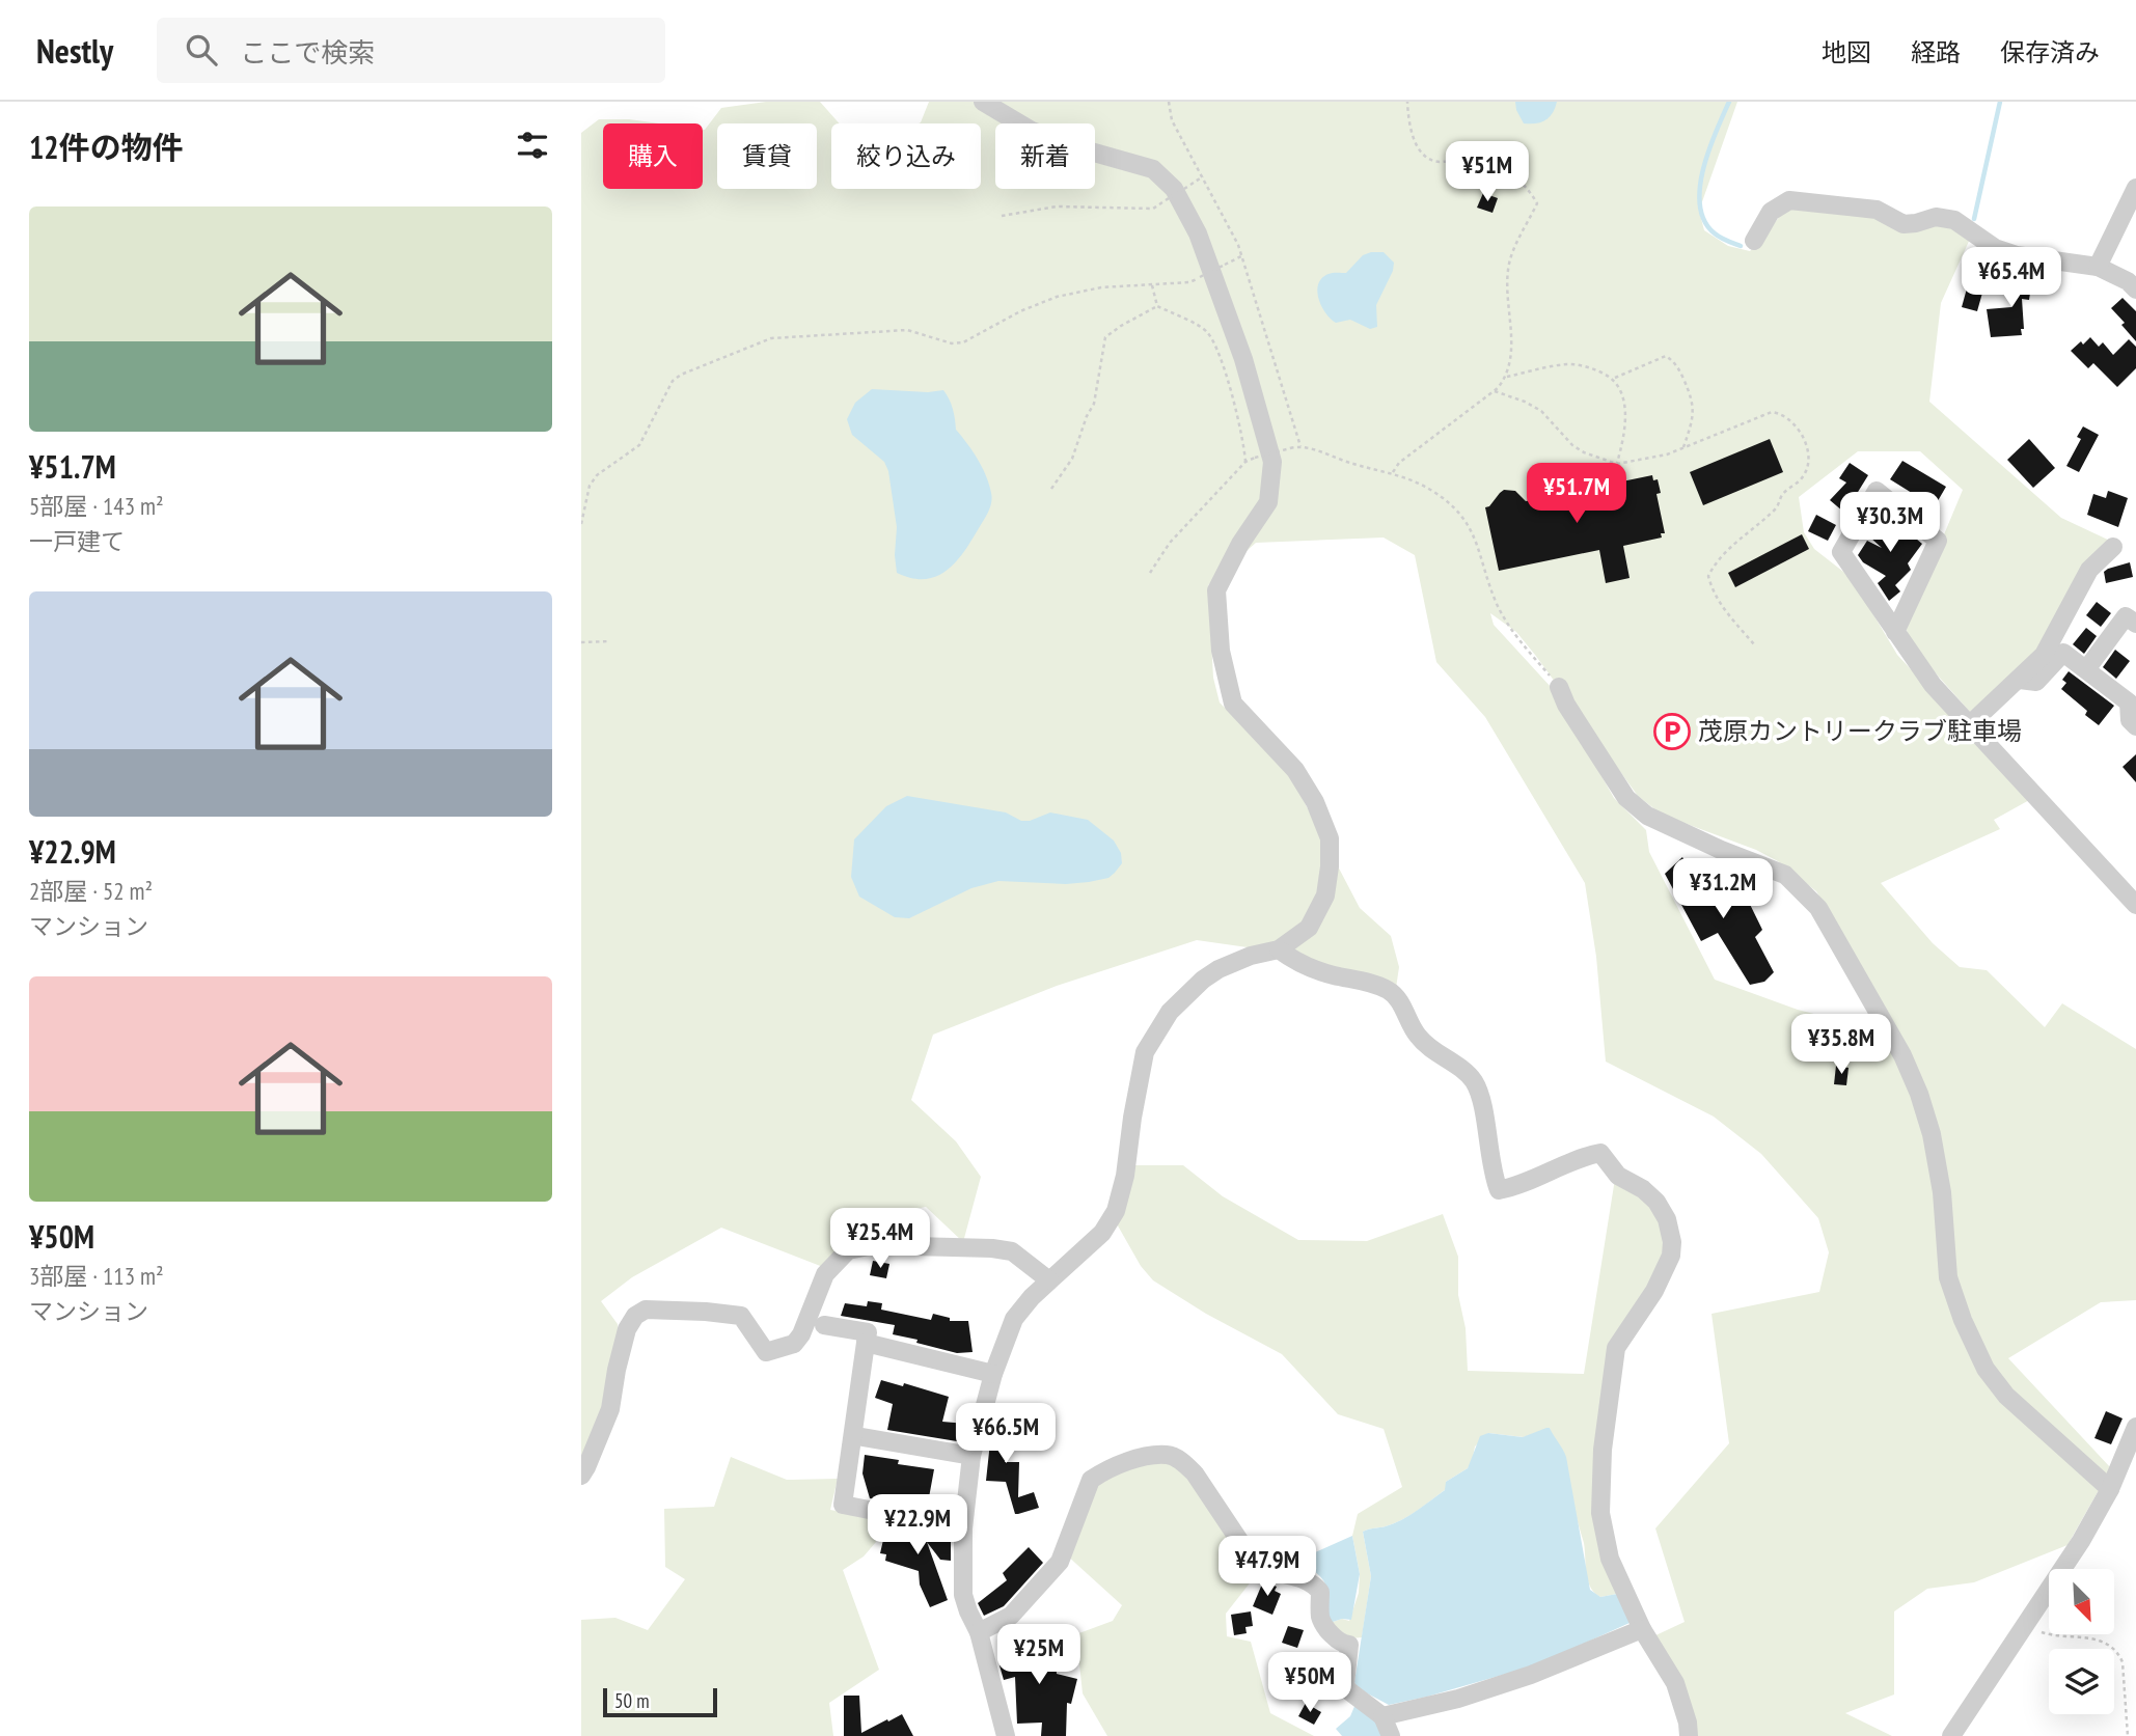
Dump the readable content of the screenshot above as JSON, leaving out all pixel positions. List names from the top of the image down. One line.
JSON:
{"places":{"parking":["茂原カントリークラブ駐車場"]},"scale_bar":"50 m","north":"bottom right","page":{"header":"Nestly","search":"ここで検索","nav":["地図","経路","保存済み"],"heading":"12件の物件","chip":["購入","賃貸","絞り込み","新着"],"price":["¥51M","¥65.4M","¥51.7M","¥30.3M","¥31.2M","¥35.8M","¥25.4M","¥66.5M","¥22.9M","¥47.9M","¥25M","¥50M"],"list":[{"name":"¥51.7M","note":"5部屋 · 143 m² · 一戸建て"},{"name":"¥22.9M","note":"2部屋 · 52 m² · マンション"},{"name":"¥50M","note":"3部屋 · 113 m² · マンション"}],"scale":"50 m"}}
